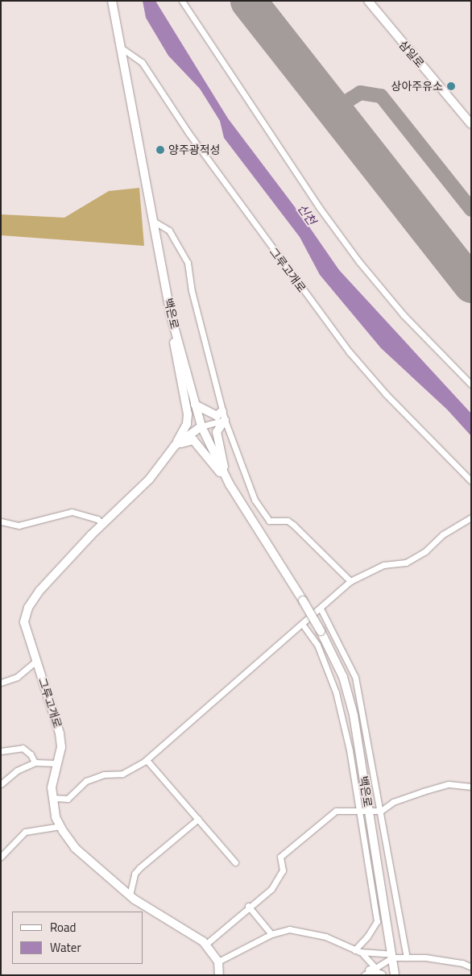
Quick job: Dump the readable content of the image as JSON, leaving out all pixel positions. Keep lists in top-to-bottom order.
{
  "streets": {
    "main road": ["삼일로", "그루고개로", "백은로"]
  },
  "crossings": [
    ["그루고개로", "백은로"]
  ],
  "water": ["신천"],
  "places": ["상아주유소", "양주광적성"],
  "legend": ["Road", "Water"]
}
